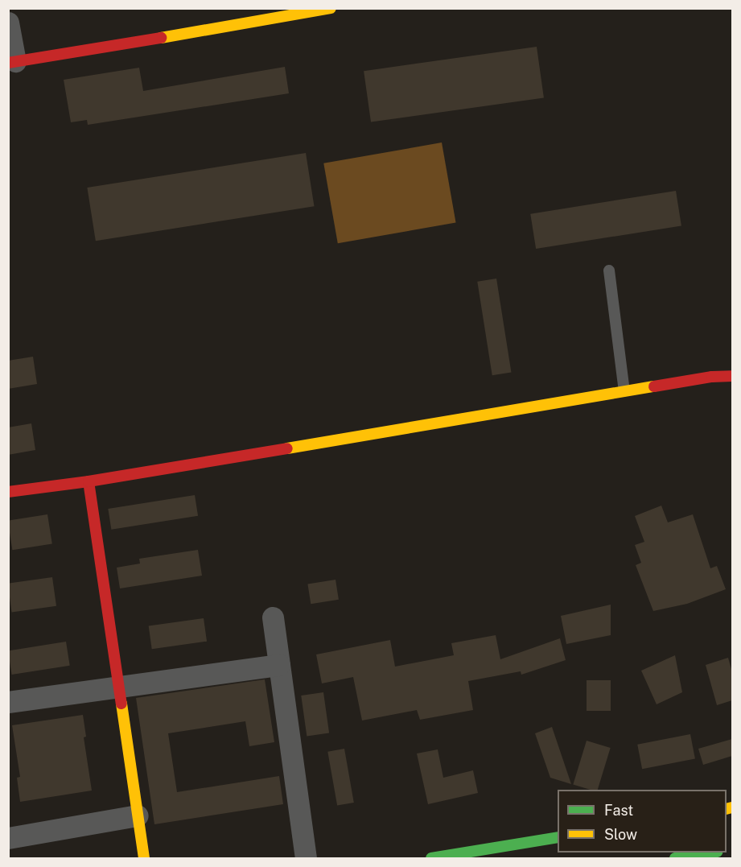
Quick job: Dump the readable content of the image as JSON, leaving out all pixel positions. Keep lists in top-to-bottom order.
{
  "legend": ["Fast", "Slow"]
}
